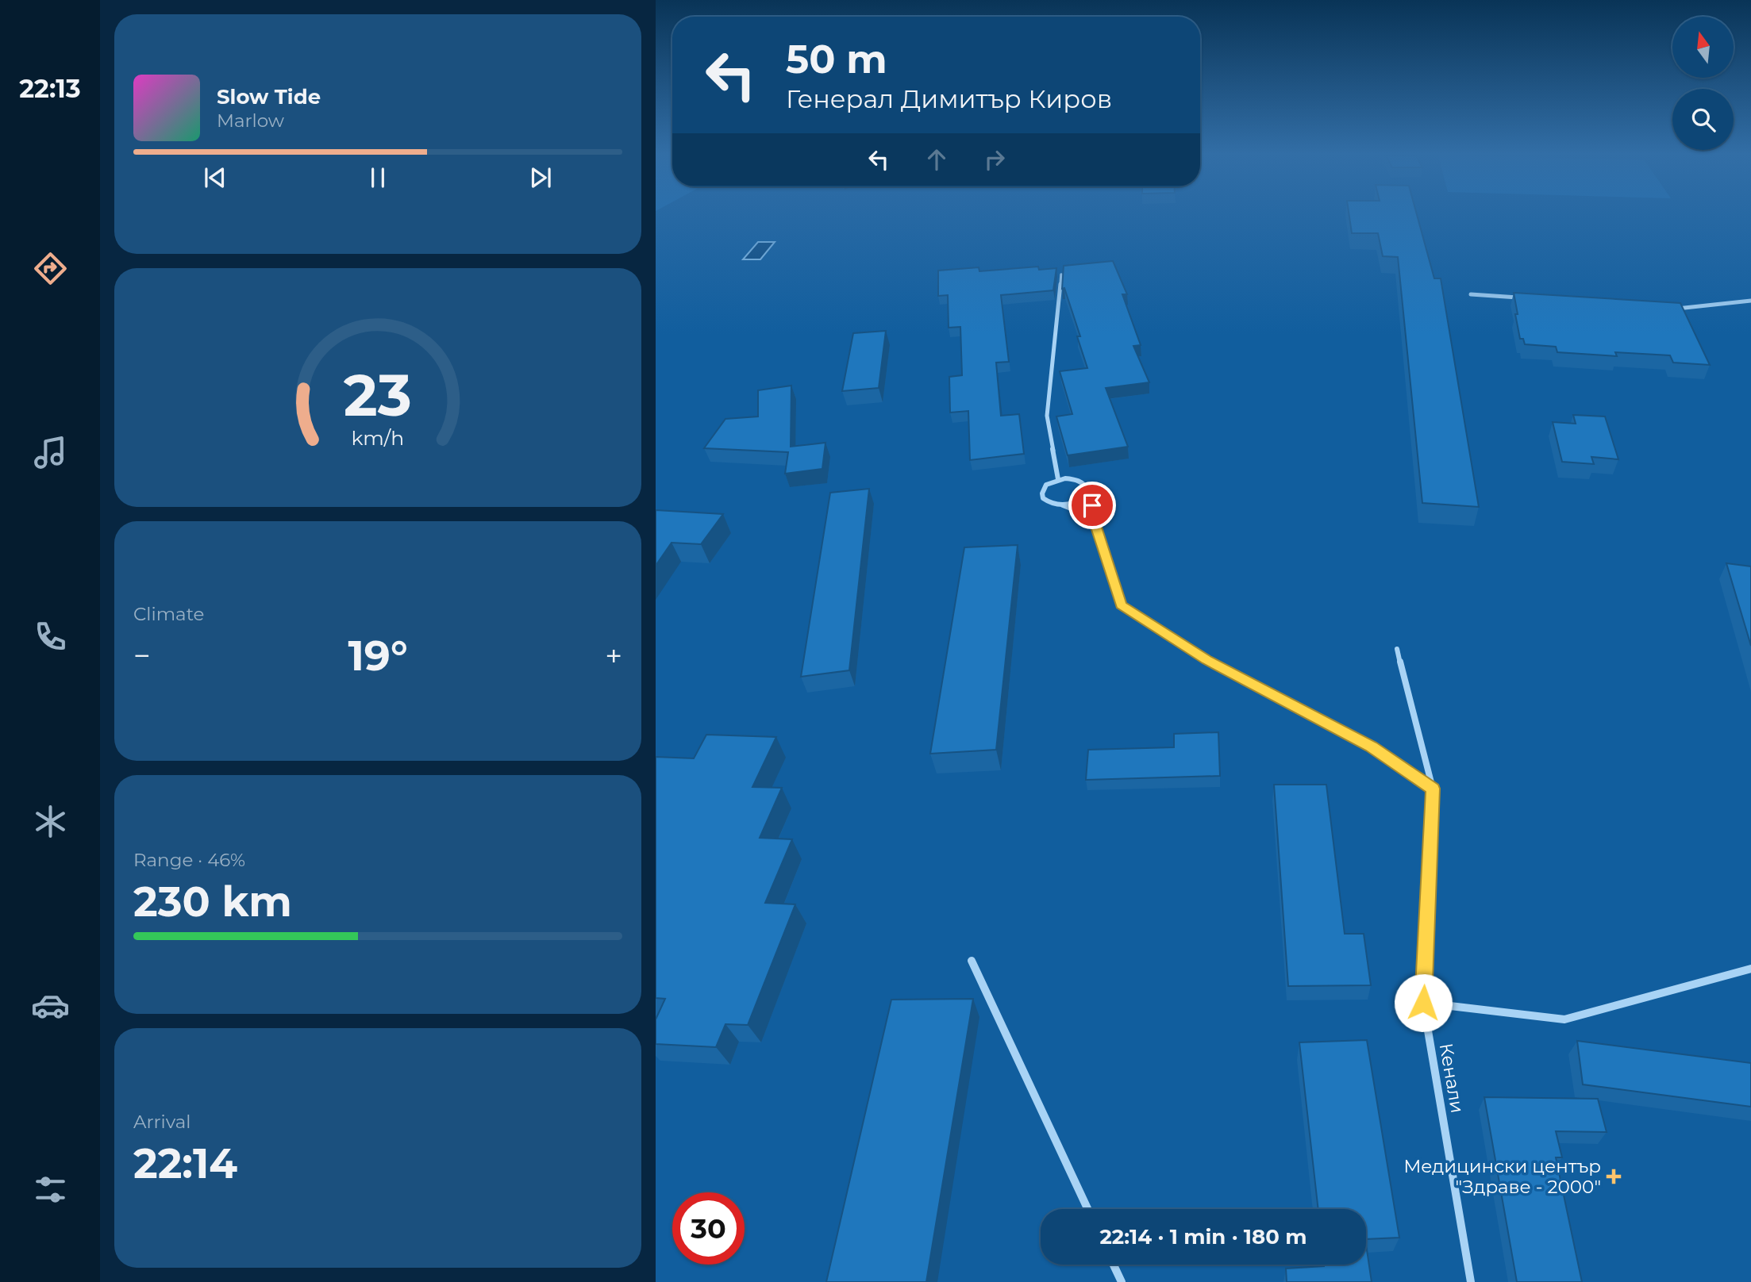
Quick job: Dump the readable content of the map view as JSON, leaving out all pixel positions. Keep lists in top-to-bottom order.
{
  "streets": {
    "street": ["Кенали"]
  },
  "places": {
    "health": ["Медицински център \"Здраве - 2000\""]
  },
  "north": "top",
  "page": {
    "tabs": "22:13",
    "turn": ["50 m", "Генерал Димитър Киров"],
    "song": ["Slow Tide", "Marlow"],
    "tile": [
      "Climate",
      ["Range · 46%", "230 km"],
      ["Arrival", "22:14"]
    ],
    "heat": ["−", "19°", "+"],
    "limit": "30",
    "trip": "22:14 · 1 min · 180 m",
    "gauge": ["23", "km/h"]
  }
}
